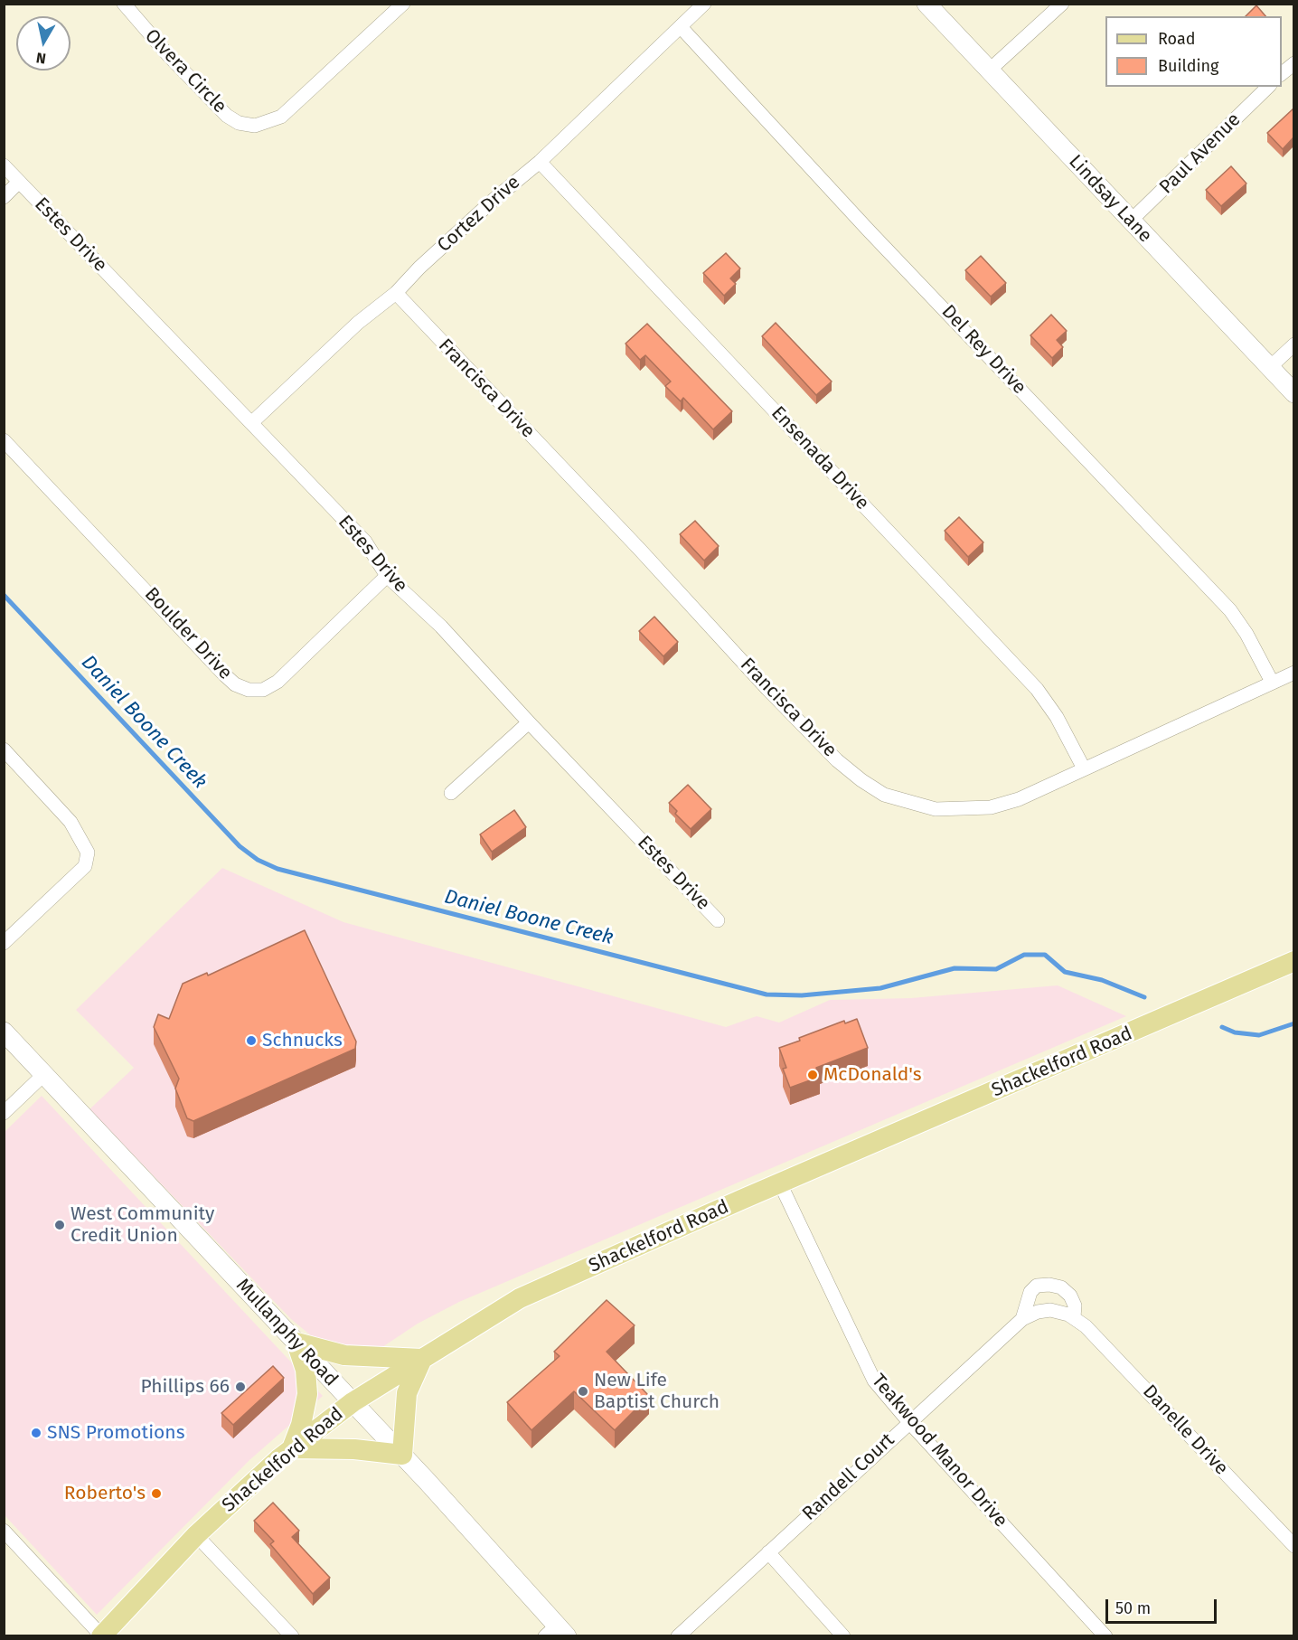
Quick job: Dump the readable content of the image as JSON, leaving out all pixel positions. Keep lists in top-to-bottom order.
{
  "streets": {
    "main road": ["Shackelford Road"],
    "street": [
      "Olvera Circle",
      "Paul Avenue",
      "Lindsay Lane",
      "Cortez Drive",
      "Estes Drive",
      "Del Rey Drive",
      "Francisca Drive",
      "Ensenada Drive",
      "Boulder Drive",
      "Mullanphy Road",
      "Danelle Drive",
      "Teakwood Manor Drive",
      "Randell Court"
    ]
  },
  "crossings": [
    ["Paul Avenue", "Lindsay Lane"],
    ["Cortez Drive", "Estes Drive"],
    ["Cortez Drive", "Del Rey Drive"],
    ["Cortez Drive", "Francisca Drive"],
    ["Cortez Drive", "Ensenada Drive"],
    ["Estes Drive", "Boulder Drive"],
    ["Del Rey Drive", "Francisca Drive"],
    ["Francisca Drive", "Ensenada Drive"],
    ["Shackelford Road", "Mullanphy Road"],
    ["Shackelford Road", "Teakwood Manor Drive"],
    ["Danelle Drive", "Randell Court"],
    ["Teakwood Manor Drive", "Randell Court"]
  ],
  "water": ["Daniel Boone Creek"],
  "places": [
    "Schnucks",
    "McDonald's",
    "West Community Credit Union",
    "Phillips 66",
    "New Life Baptist Church",
    "SNS Promotions",
    "Roberto's"
  ],
  "legend": ["Road", "Building"],
  "scale_bar": "50 m",
  "north": "bottom"
}
